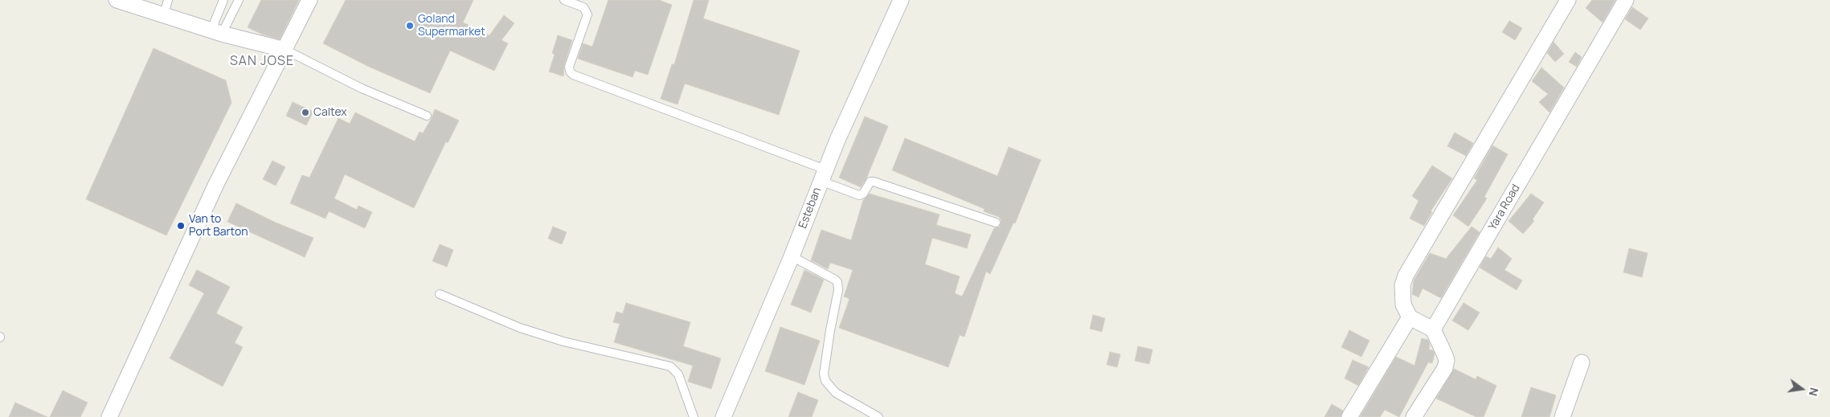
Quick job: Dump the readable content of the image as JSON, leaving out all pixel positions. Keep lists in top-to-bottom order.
{
  "streets": {
    "street": ["Yara Road", "Esteban"]
  },
  "districts": ["SAN JOSE"],
  "places": ["Goland Supermarket", "Caltex", "Van to Port Barton"],
  "north": "right"
}
